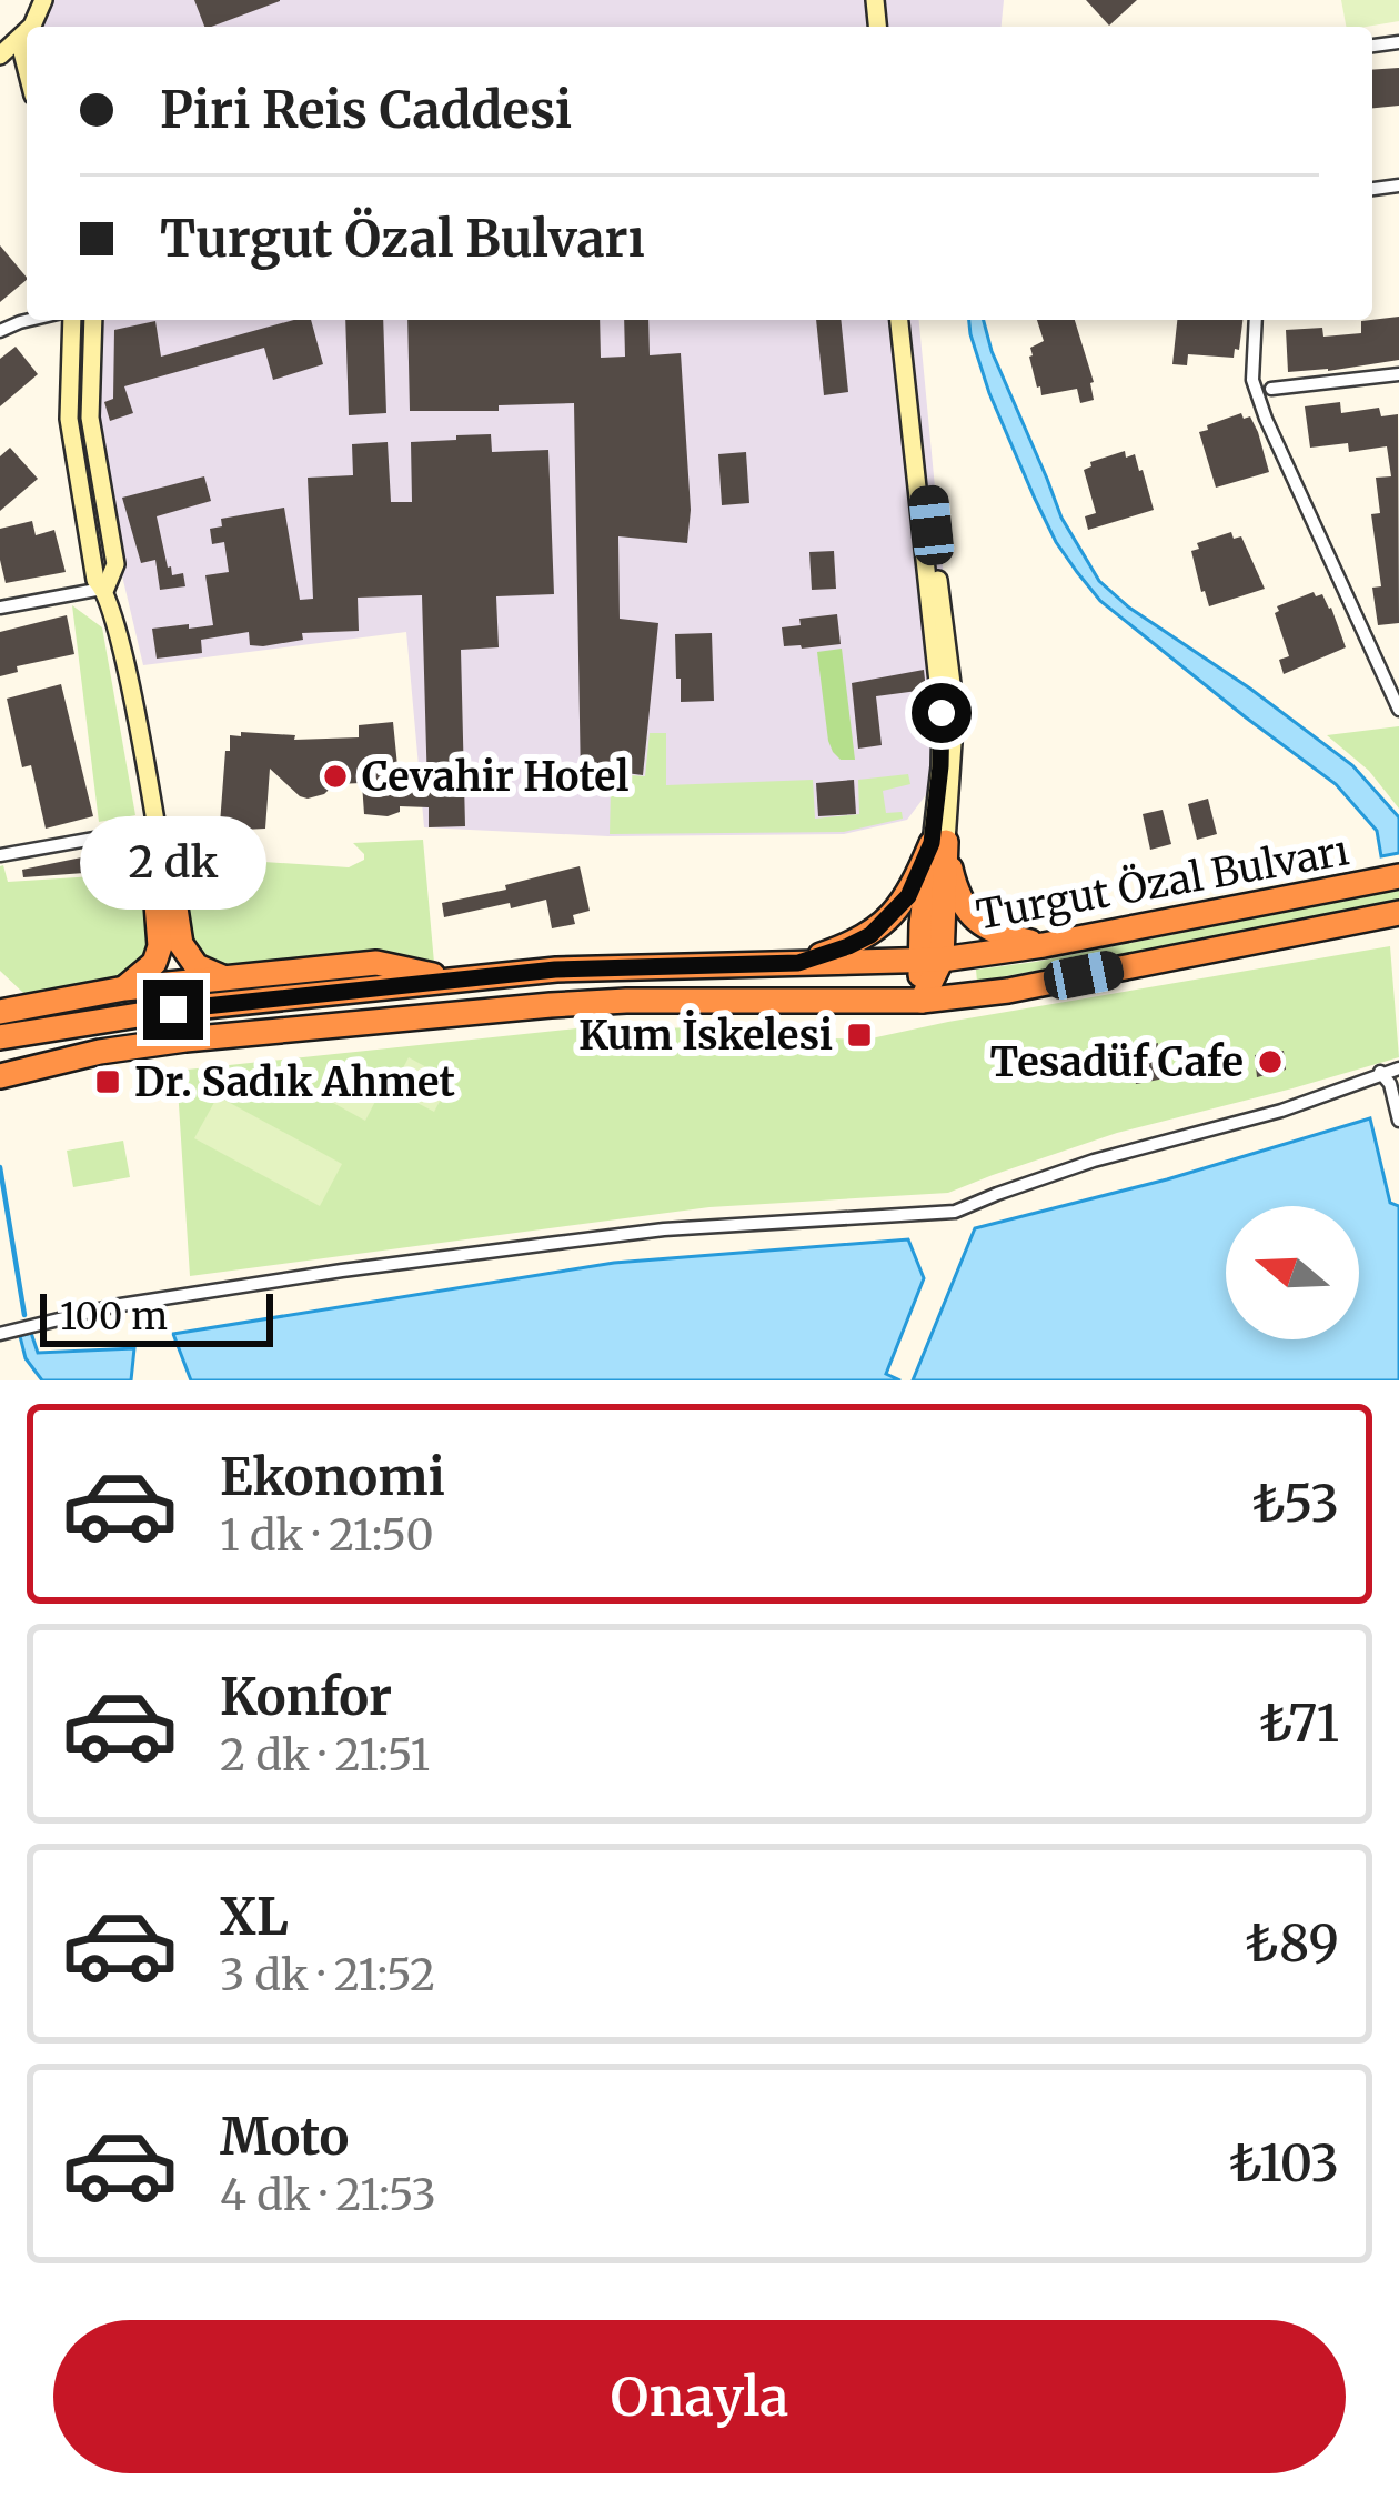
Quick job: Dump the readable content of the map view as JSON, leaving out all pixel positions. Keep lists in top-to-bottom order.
{
  "streets": {
    "highway": ["Turgut Özal Bulvarı"]
  },
  "places": {
    "other": ["Cevahir Hotel", "Tesadüf Cafe"],
    "transit": ["Kum İskelesi", "Dr. Sadık Ahmet"]
  },
  "scale_bar": "100 m",
  "north": "left",
  "page": {
    "banner": ["Piri Reis Caddesi", "Turgut Özal Bulvarı"],
    "bubble": "2 dk",
    "scale": "100 m",
    "list": [
      {
        "name": "Ekonomi",
        "note": "1 dk · 21:50",
        "value": "₺53"
      },
      {
        "name": "Konfor",
        "note": "2 dk · 21:51",
        "value": "₺71"
      },
      {
        "name": "XL",
        "note": "3 dk · 21:52",
        "value": "₺89"
      },
      {
        "name": "Moto",
        "note": "4 dk · 21:53",
        "value": "₺103"
      }
    ],
    "buttons": "Onayla"
  }
}
